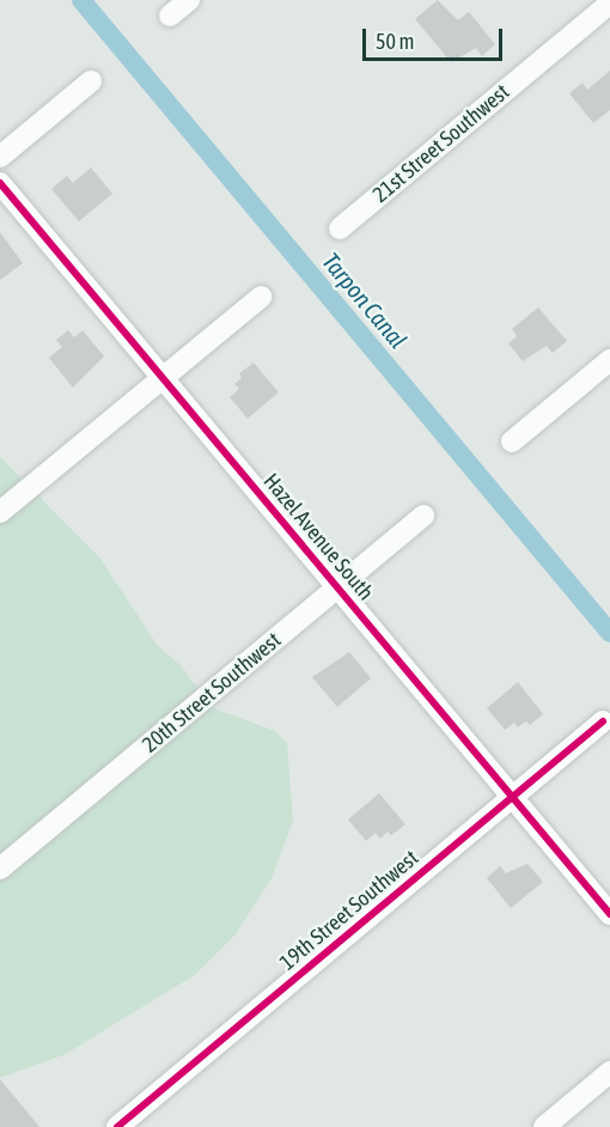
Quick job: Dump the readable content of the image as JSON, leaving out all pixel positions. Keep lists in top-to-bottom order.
{
  "streets": {
    "street": [
      "21st Street Southwest",
      "Hazel Avenue South",
      "20th Street Southwest",
      "19th Street Southwest"
    ]
  },
  "crossings": [
    ["Hazel Avenue South", "20th Street Southwest"],
    ["Hazel Avenue South", "19th Street Southwest"]
  ],
  "water": ["Tarpon Canal"],
  "scale_bar": "50 m"
}
